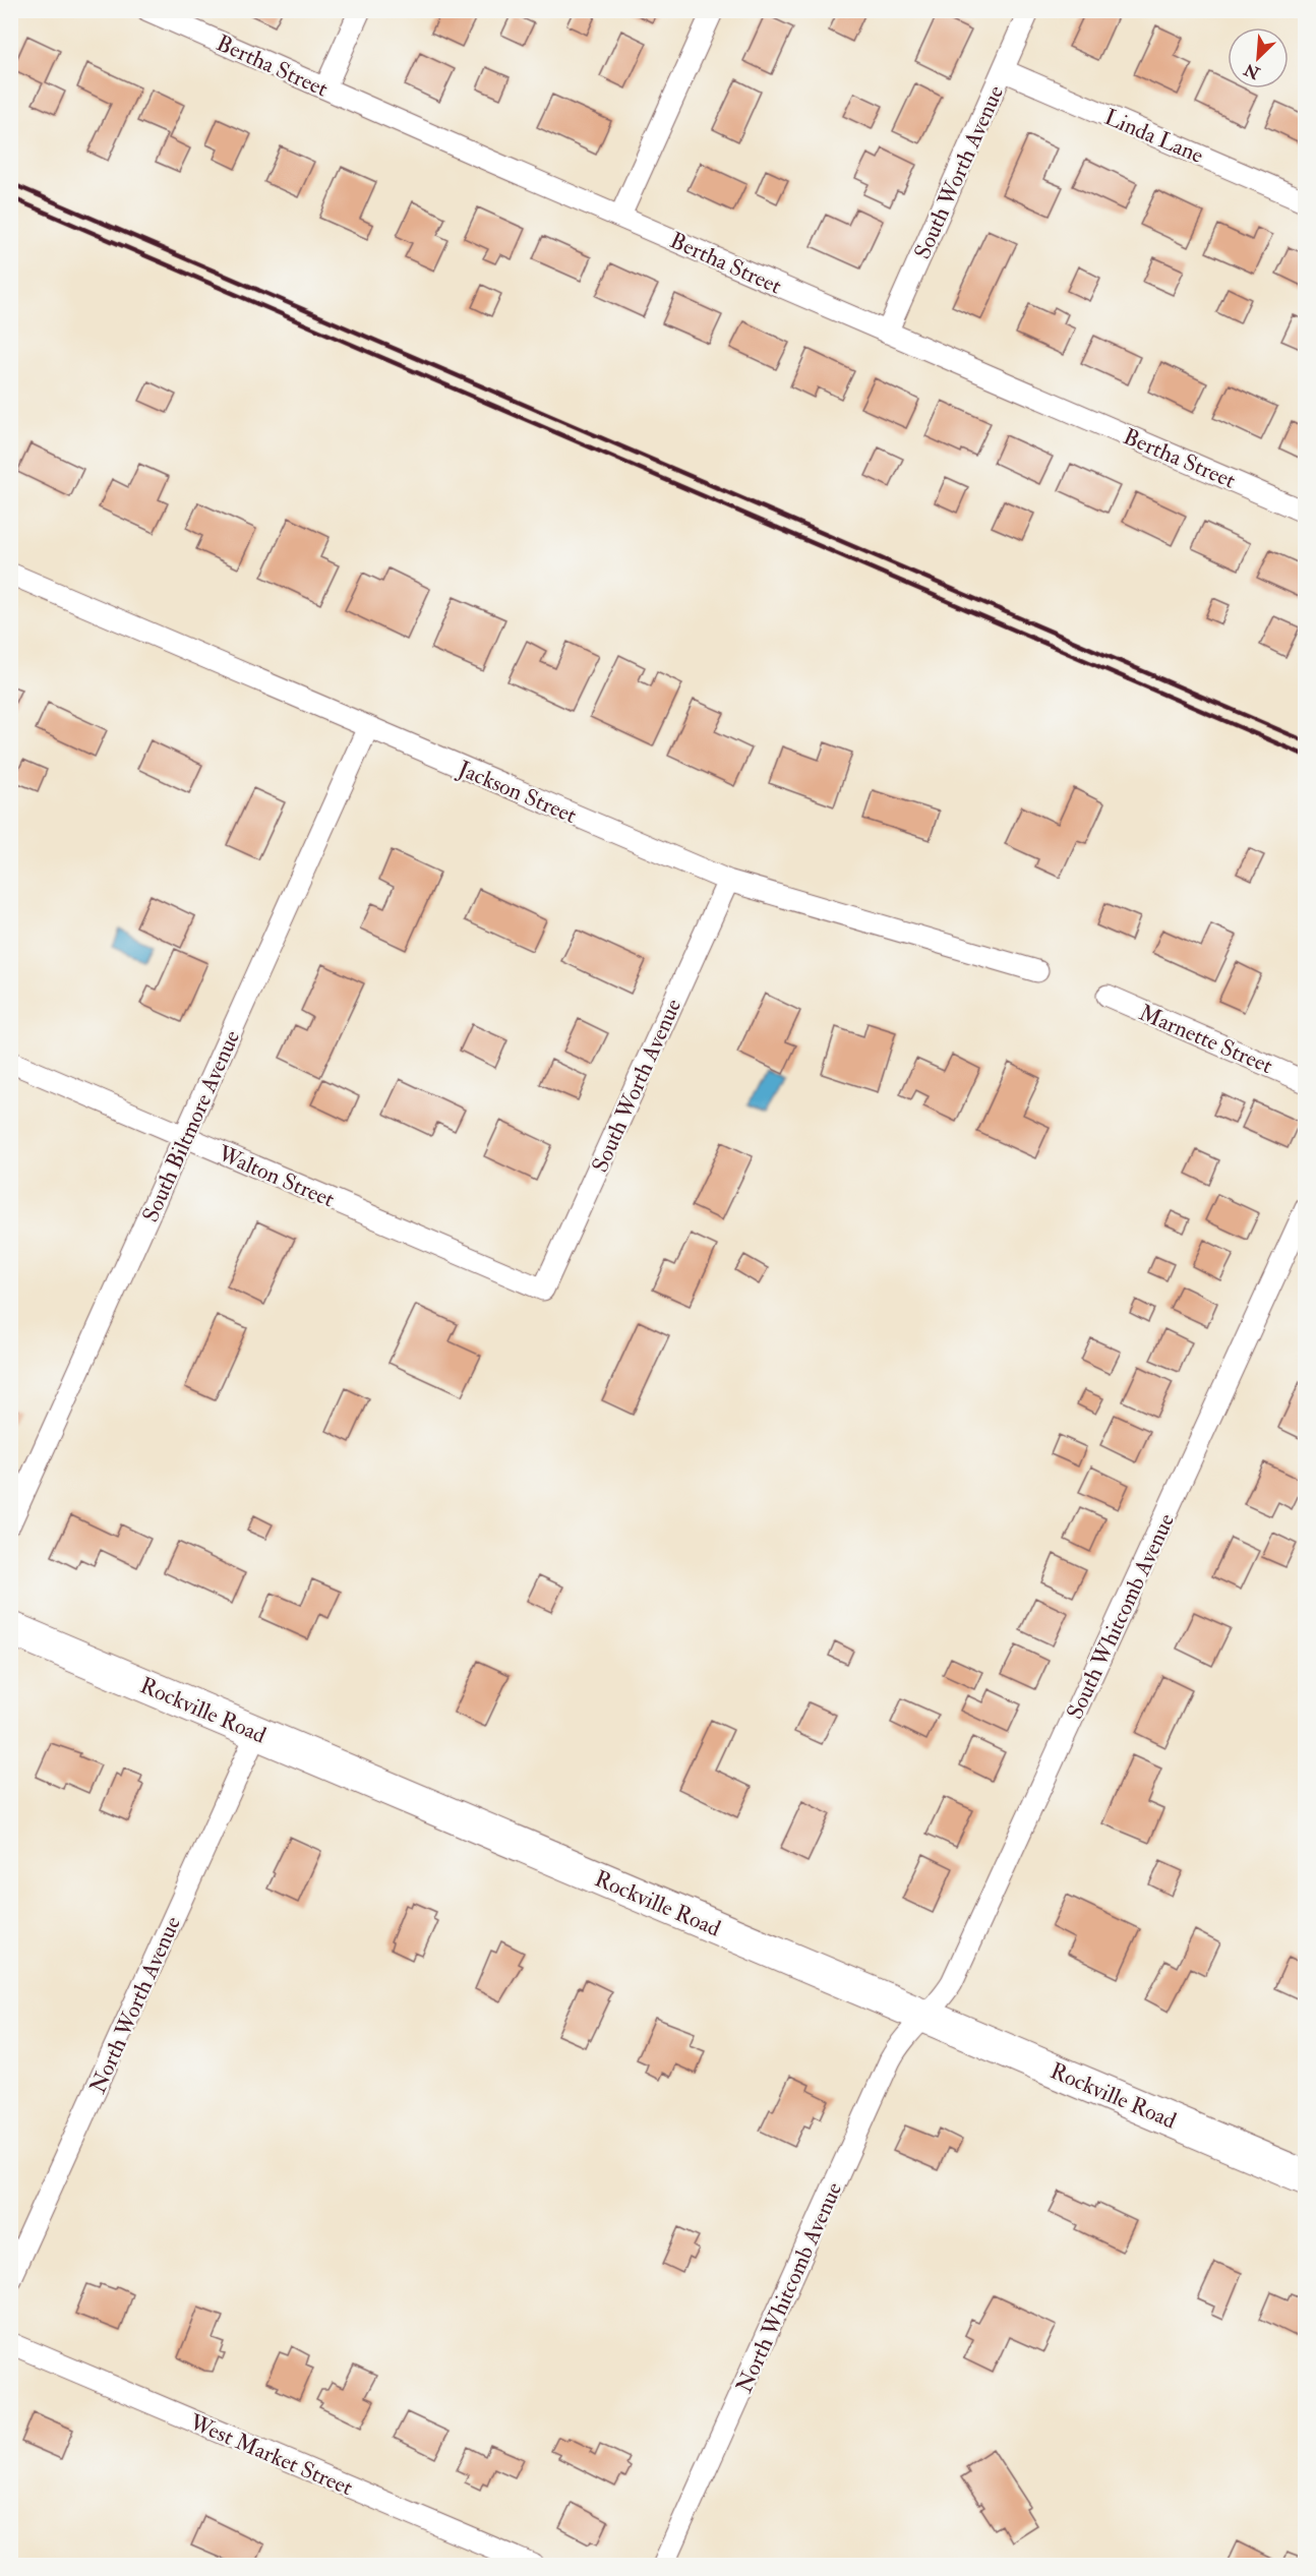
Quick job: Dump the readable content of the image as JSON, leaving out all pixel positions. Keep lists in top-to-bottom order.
{
  "streets": {
    "main road": ["Rockville Road"],
    "street": [
      "Bertha Street",
      "Linda Lane",
      "South Worth Avenue",
      "Jackson Street",
      "Marnette Street",
      "South Biltmore Avenue",
      "Walton Street",
      "South Whitcomb Avenue",
      "North Worth Avenue",
      "North Whitcomb Avenue",
      "West Market Street"
    ]
  },
  "crossings": [
    ["Bertha Street", "South Worth Avenue"],
    ["Linda Lane", "South Worth Avenue"],
    ["South Worth Avenue", "Jackson Street"],
    ["South Worth Avenue", "Walton Street"],
    ["Jackson Street", "South Biltmore Avenue"],
    ["South Biltmore Avenue", "Walton Street"],
    ["South Whitcomb Avenue", "Rockville Road"],
    ["South Whitcomb Avenue", "North Whitcomb Avenue"],
    ["Rockville Road", "North Worth Avenue"],
    ["Rockville Road", "North Whitcomb Avenue"]
  ],
  "north": "bottom left"
}
